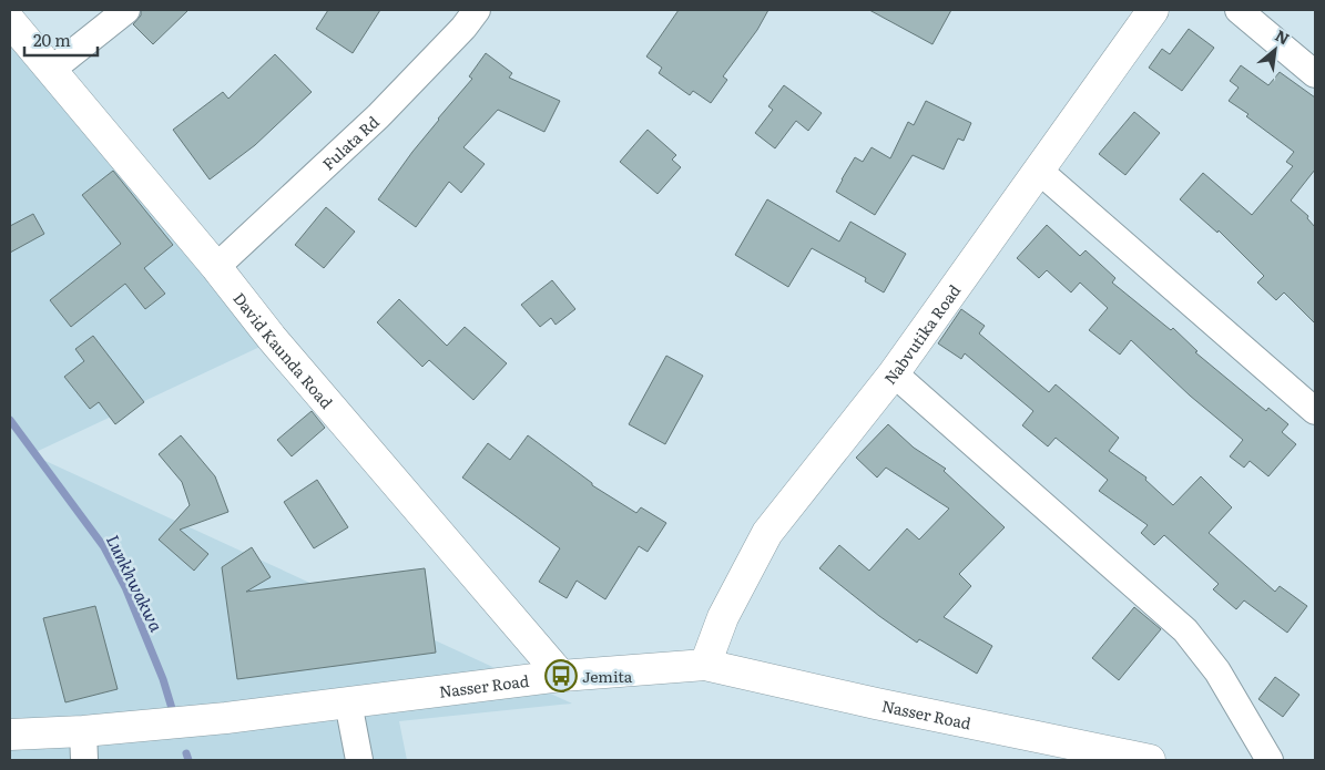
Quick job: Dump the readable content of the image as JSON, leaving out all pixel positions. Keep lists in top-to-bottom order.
{
  "streets": {
    "street": [
      "Fulata Rd",
      "Nabvutika Road",
      "David Kaunda Road",
      "Nasser Road"
    ]
  },
  "crossings": [
    ["Fulata Rd", "David Kaunda Road"],
    ["Nabvutika Road", "Nasser Road"],
    ["David Kaunda Road", "Nasser Road"]
  ],
  "water": ["Lunkhwakwa"],
  "places": {
    "bus stop": ["Jemita"]
  },
  "scale_bar": "20 m",
  "north": "top right"
}
